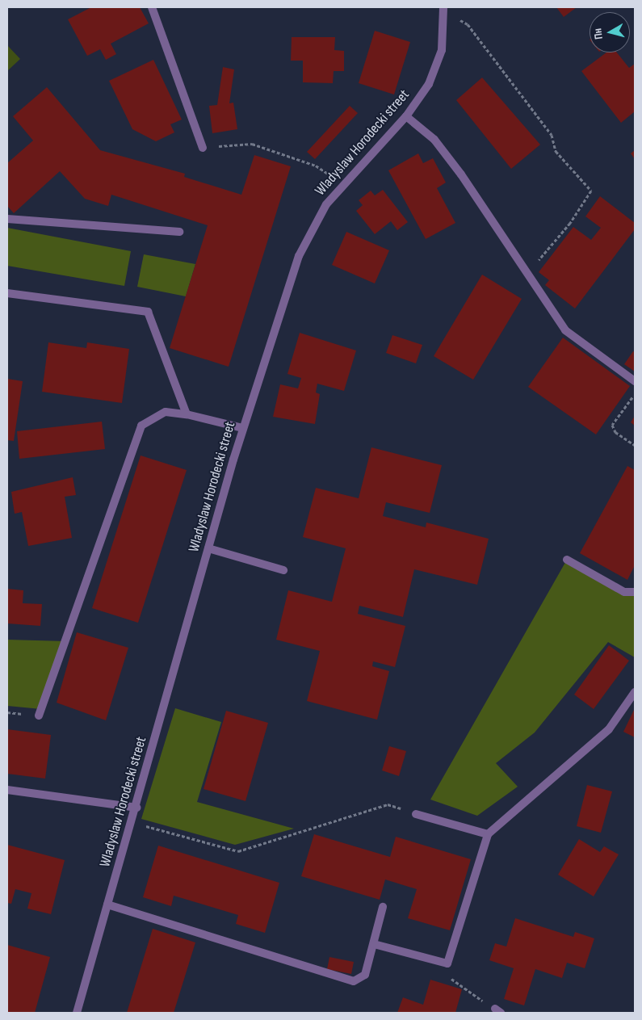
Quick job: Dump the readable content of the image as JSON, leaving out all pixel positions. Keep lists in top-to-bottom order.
{
  "streets": {
    "street": ["Wladyslaw Horodecki street"]
  },
  "north": "left"
}
